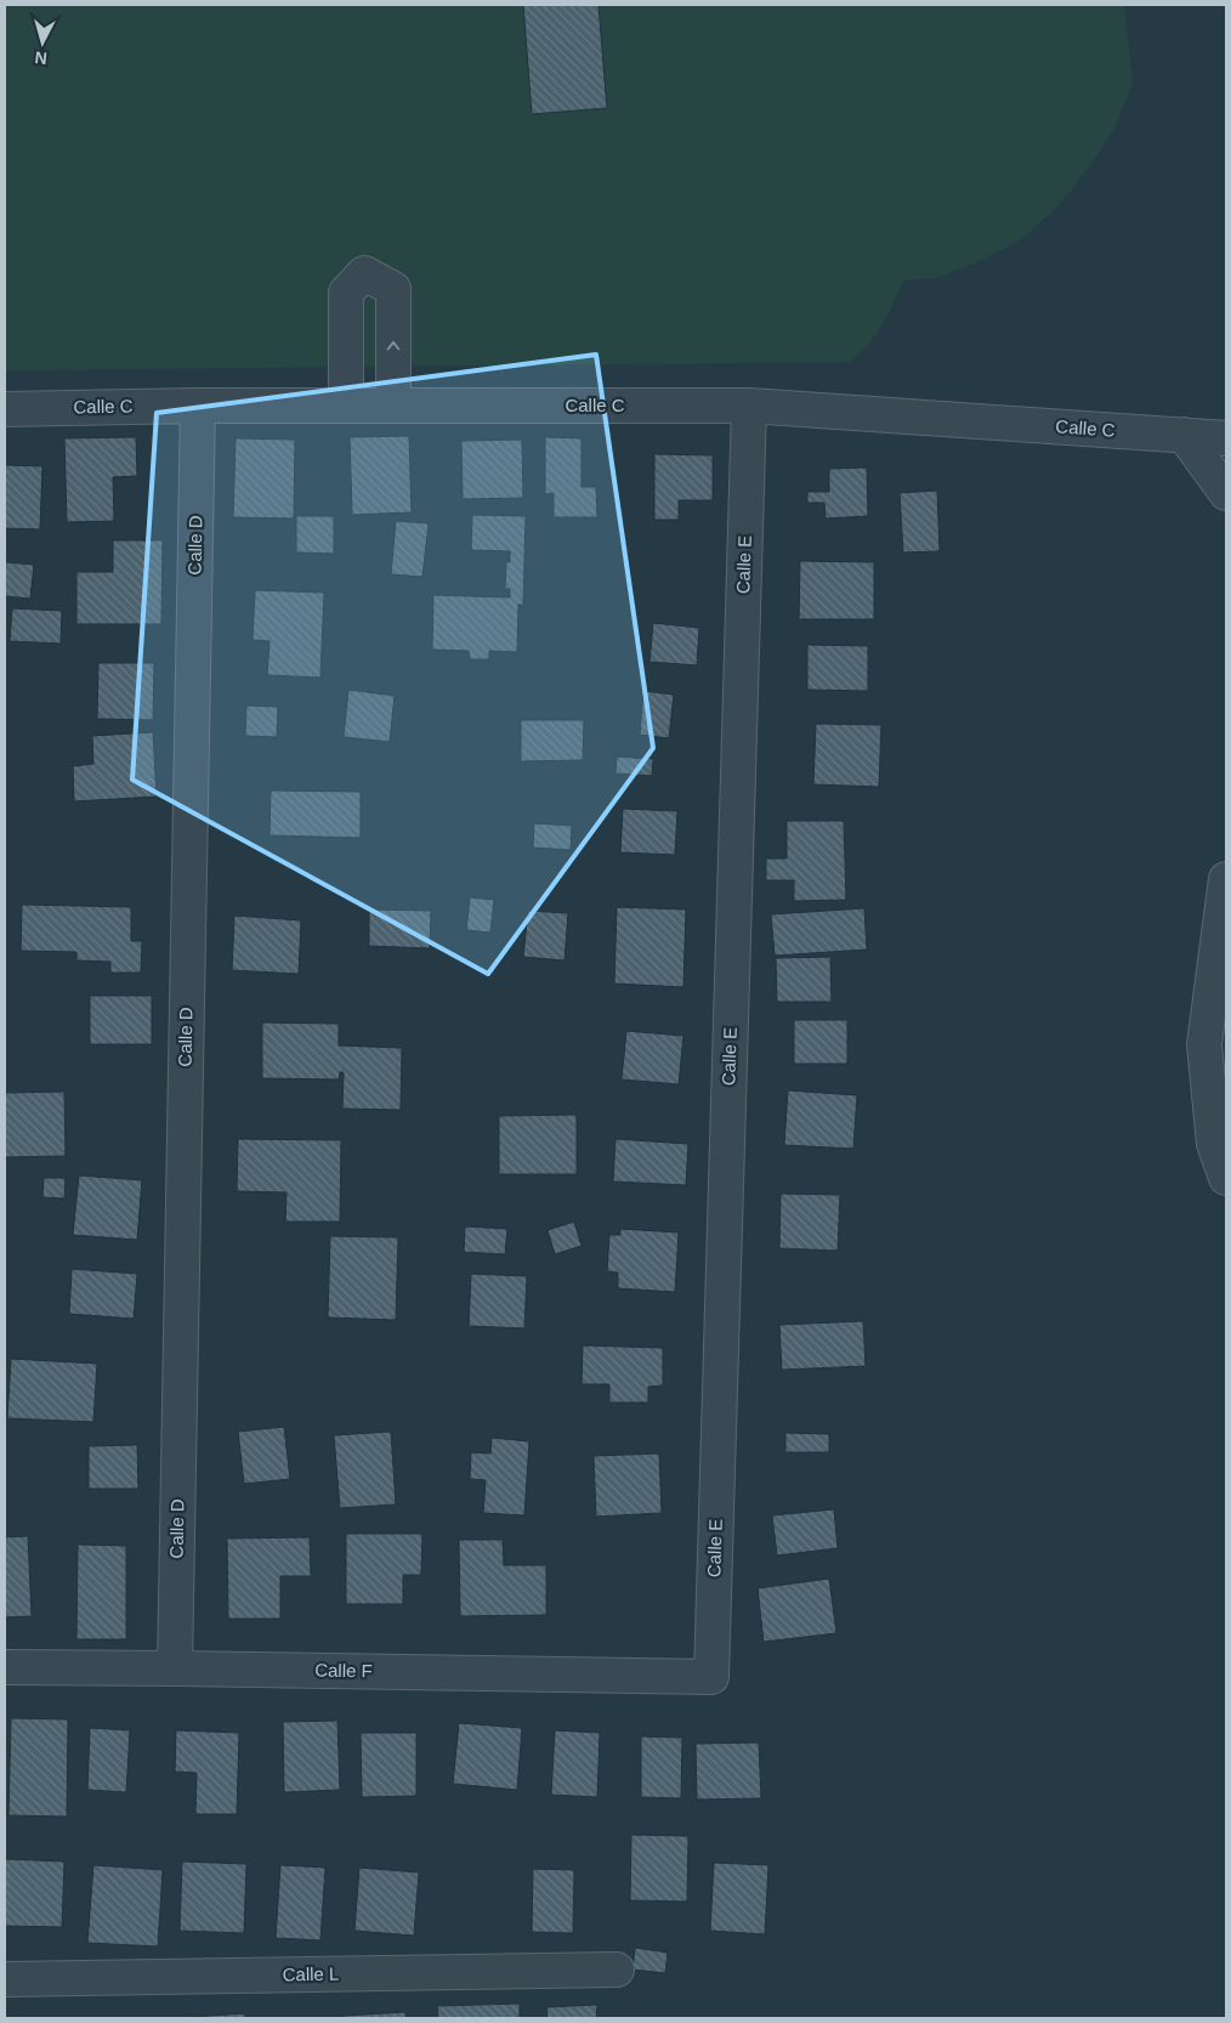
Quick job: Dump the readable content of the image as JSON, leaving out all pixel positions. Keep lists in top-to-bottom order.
{
  "streets": {
    "street": [
      "Calle C",
      "Calle D",
      "Calle E",
      "Calle F",
      "Calle L"
    ]
  },
  "crossings": [
    ["Calle C", "Calle D"],
    ["Calle C", "Calle E"],
    ["Calle D", "Calle F"],
    ["Calle E", "Calle F"]
  ],
  "north": "bottom"
}
